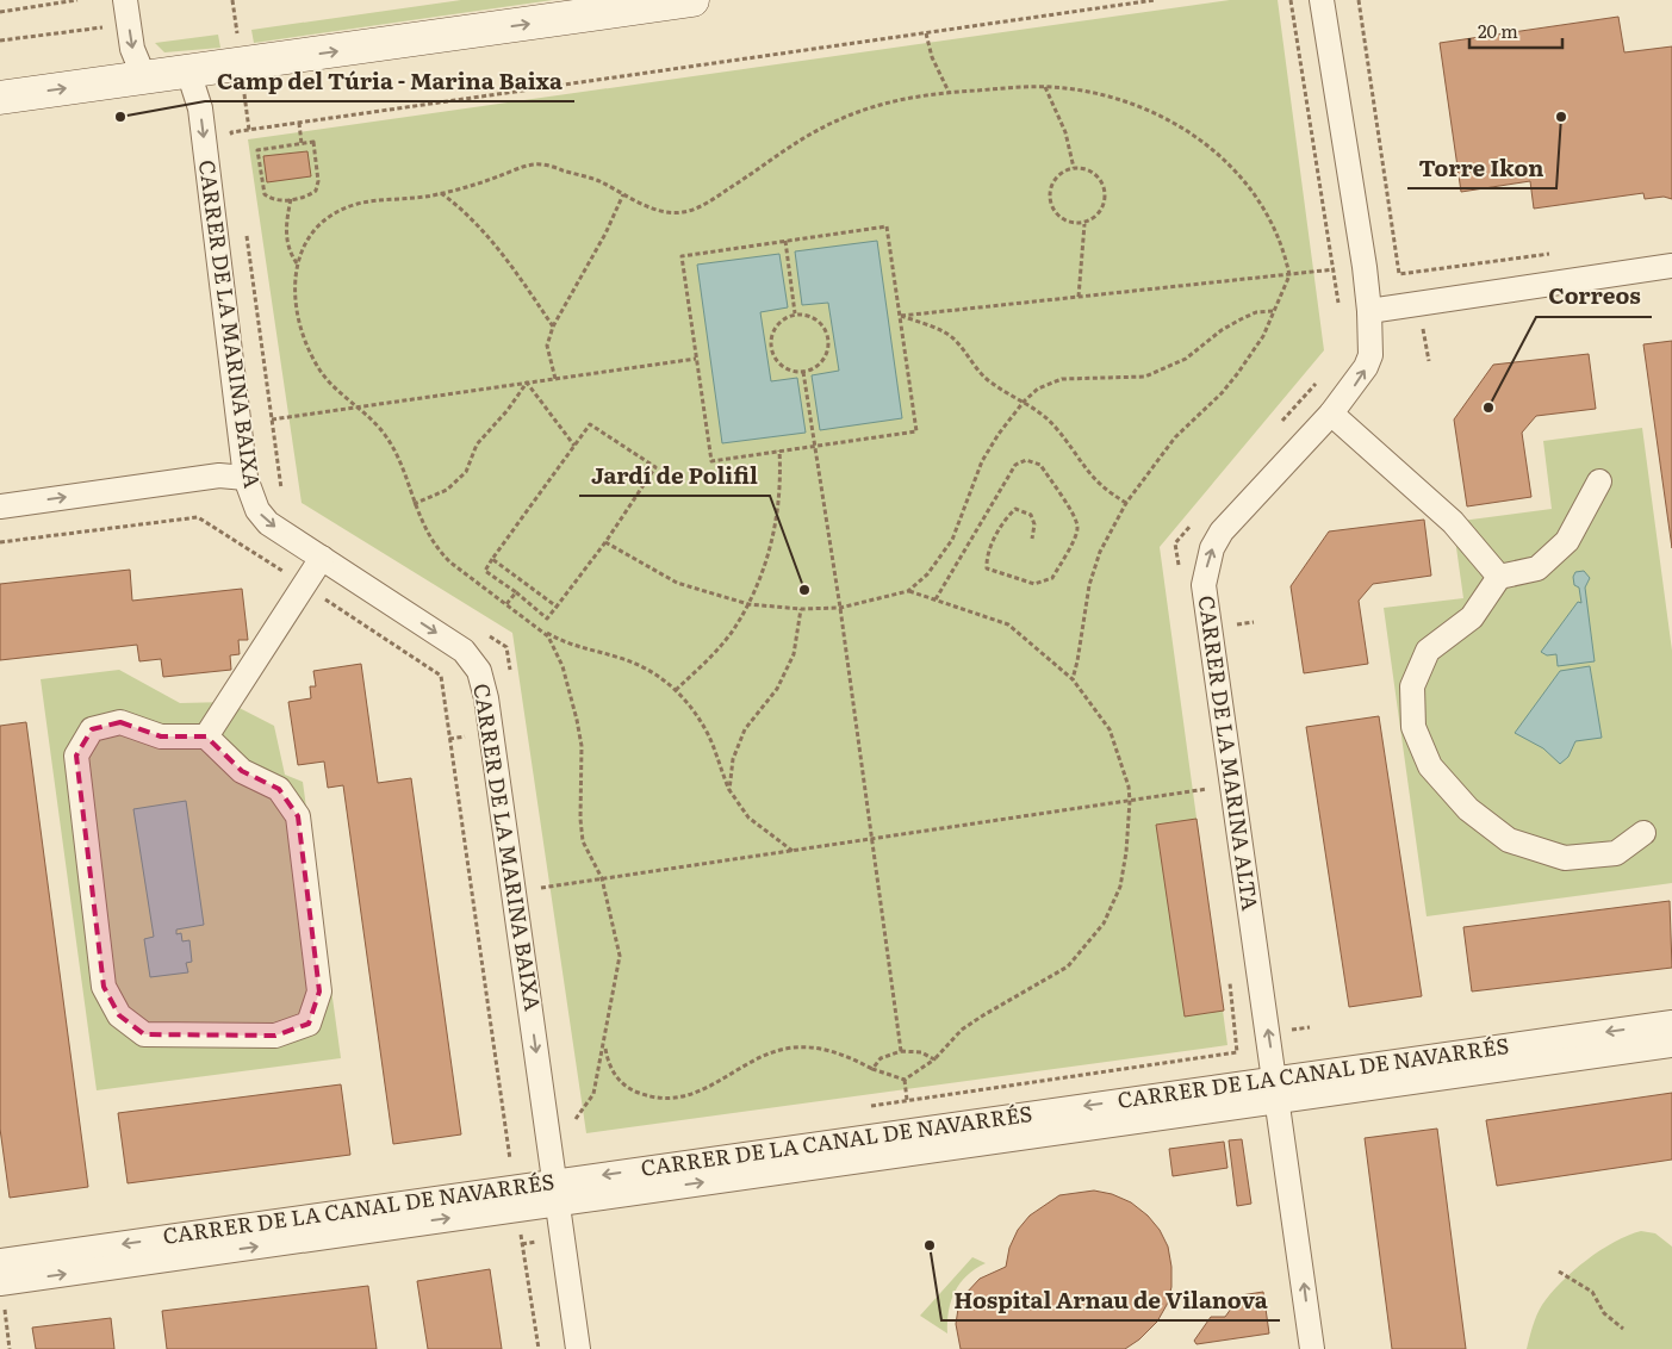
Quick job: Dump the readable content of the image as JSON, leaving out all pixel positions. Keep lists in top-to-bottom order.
{
  "streets": {
    "street": ["CARRER DE LA MARINA BAIXA", "CARRER DE LA MARINA ALTA", "CARRER DE LA CANAL DE NAVARRÉS"]
  },
  "crossings": [
    ["CARRER DE LA MARINA BAIXA", "CARRER DE LA CANAL DE NAVARRÉS"],
    ["CARRER DE LA MARINA ALTA", "CARRER DE LA CANAL DE NAVARRÉS"]
  ],
  "one_way": ["CARRER DE LA MARINA BAIXA", "CARRER DE LA MARINA ALTA"],
  "places": [
    "Camp del Túria - Marina Baixa",
    "Torre Ikon",
    "Correos",
    "Jardí de Polifil",
    "Hospital Arnau de Vilanova"
  ],
  "scale_bar": "20 m"
}
